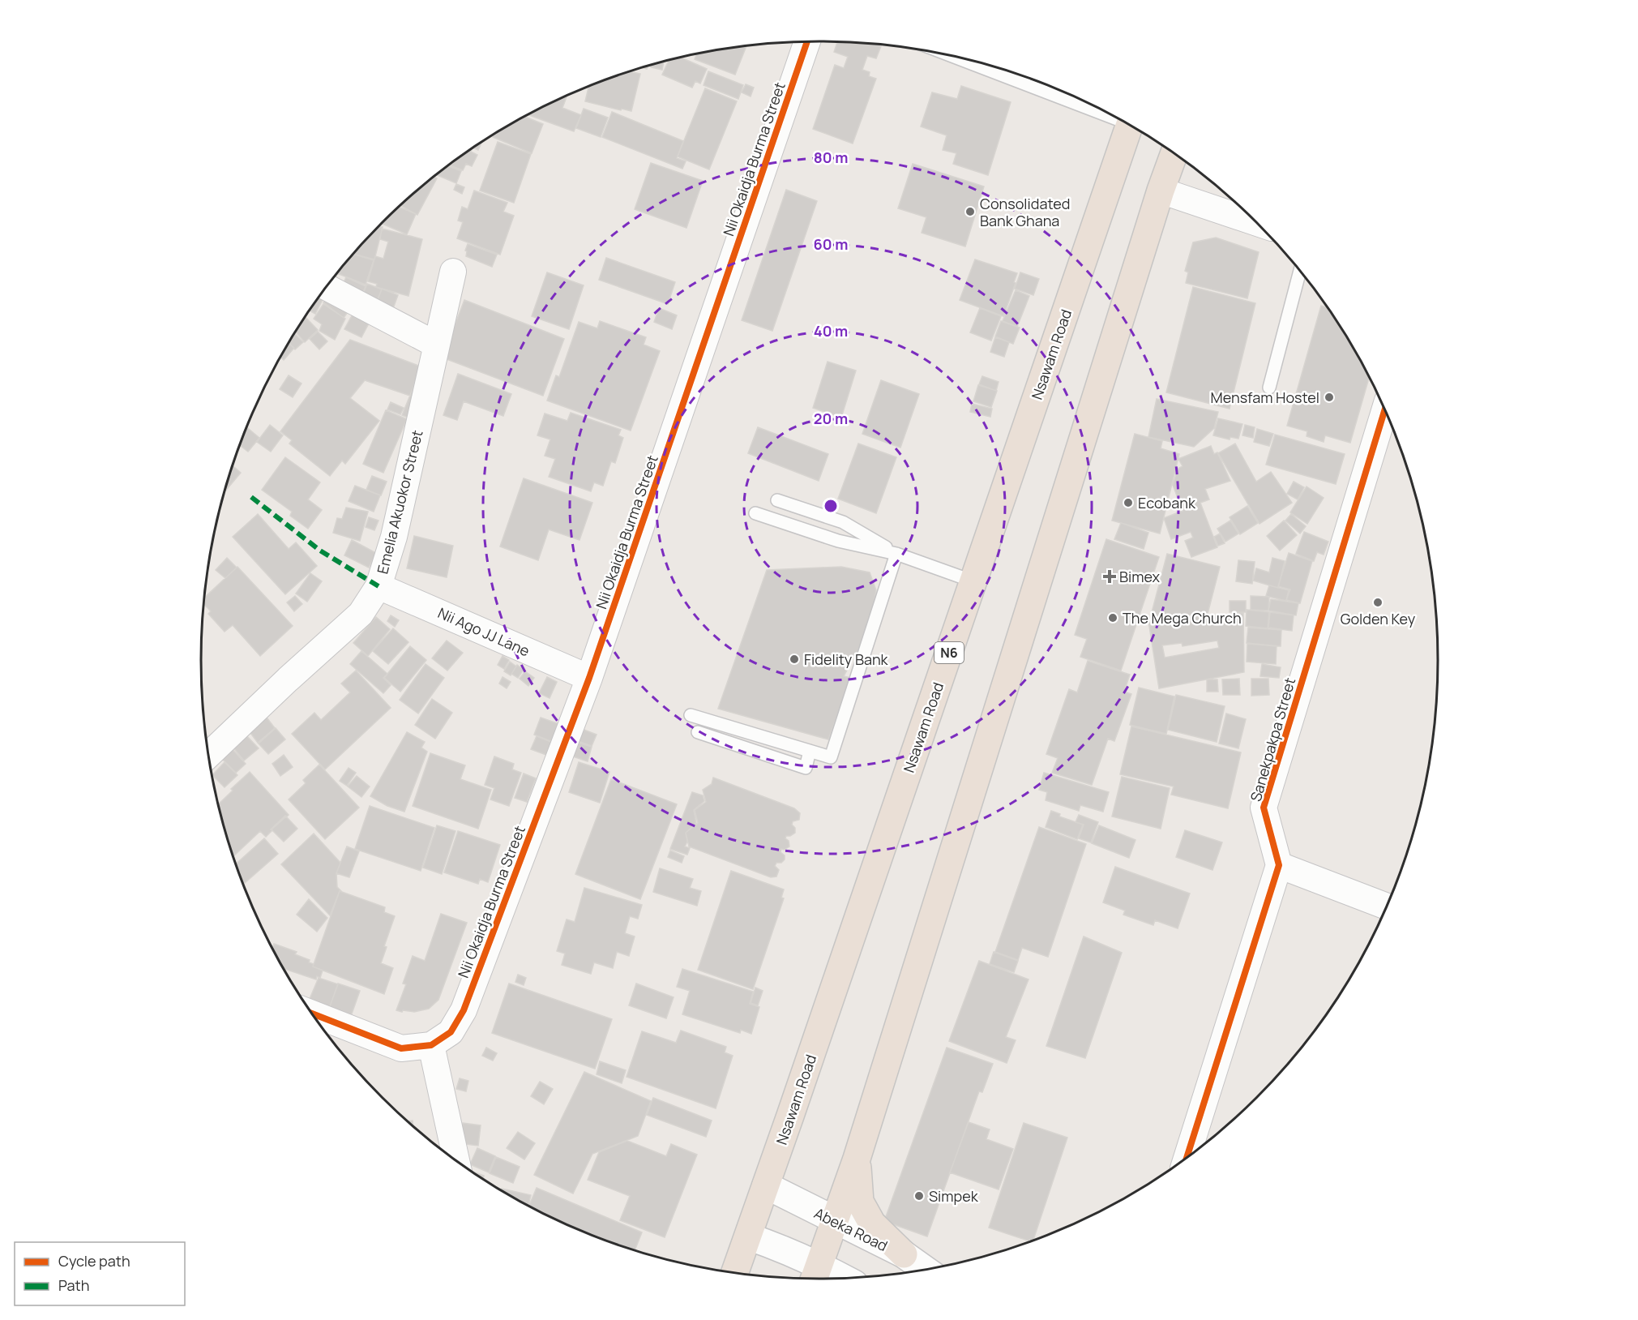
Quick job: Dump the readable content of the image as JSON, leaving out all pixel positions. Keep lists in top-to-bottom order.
{
  "streets": {
    "highway": ["Nsawam Road", "N6"],
    "street": [
      "Nii Okaidja Burma Street",
      "Emelia Akuokor Street",
      "Nii Ago JJ Lane",
      "Sanekpakpa Street",
      "Abeka Road"
    ]
  },
  "crossings": [
    ["Nii Okaidja Burma Street", "Nii Ago JJ Lane"],
    ["Nsawam Road", "Abeka Road"],
    ["Emelia Akuokor Street", "Nii Ago JJ Lane"]
  ],
  "places": {
    "other": [
      "Consolidated Bank Ghana",
      "Mensfam Hostel",
      "Ecobank",
      "Golden Key",
      "The Mega Church",
      "Fidelity Bank",
      "Simpek"
    ],
    "health": ["Bimex"]
  },
  "legend": ["Cycle path", "Path"],
  "rings": [
    "80 m",
    "60 m",
    "40 m",
    "20 m"
  ]
}
